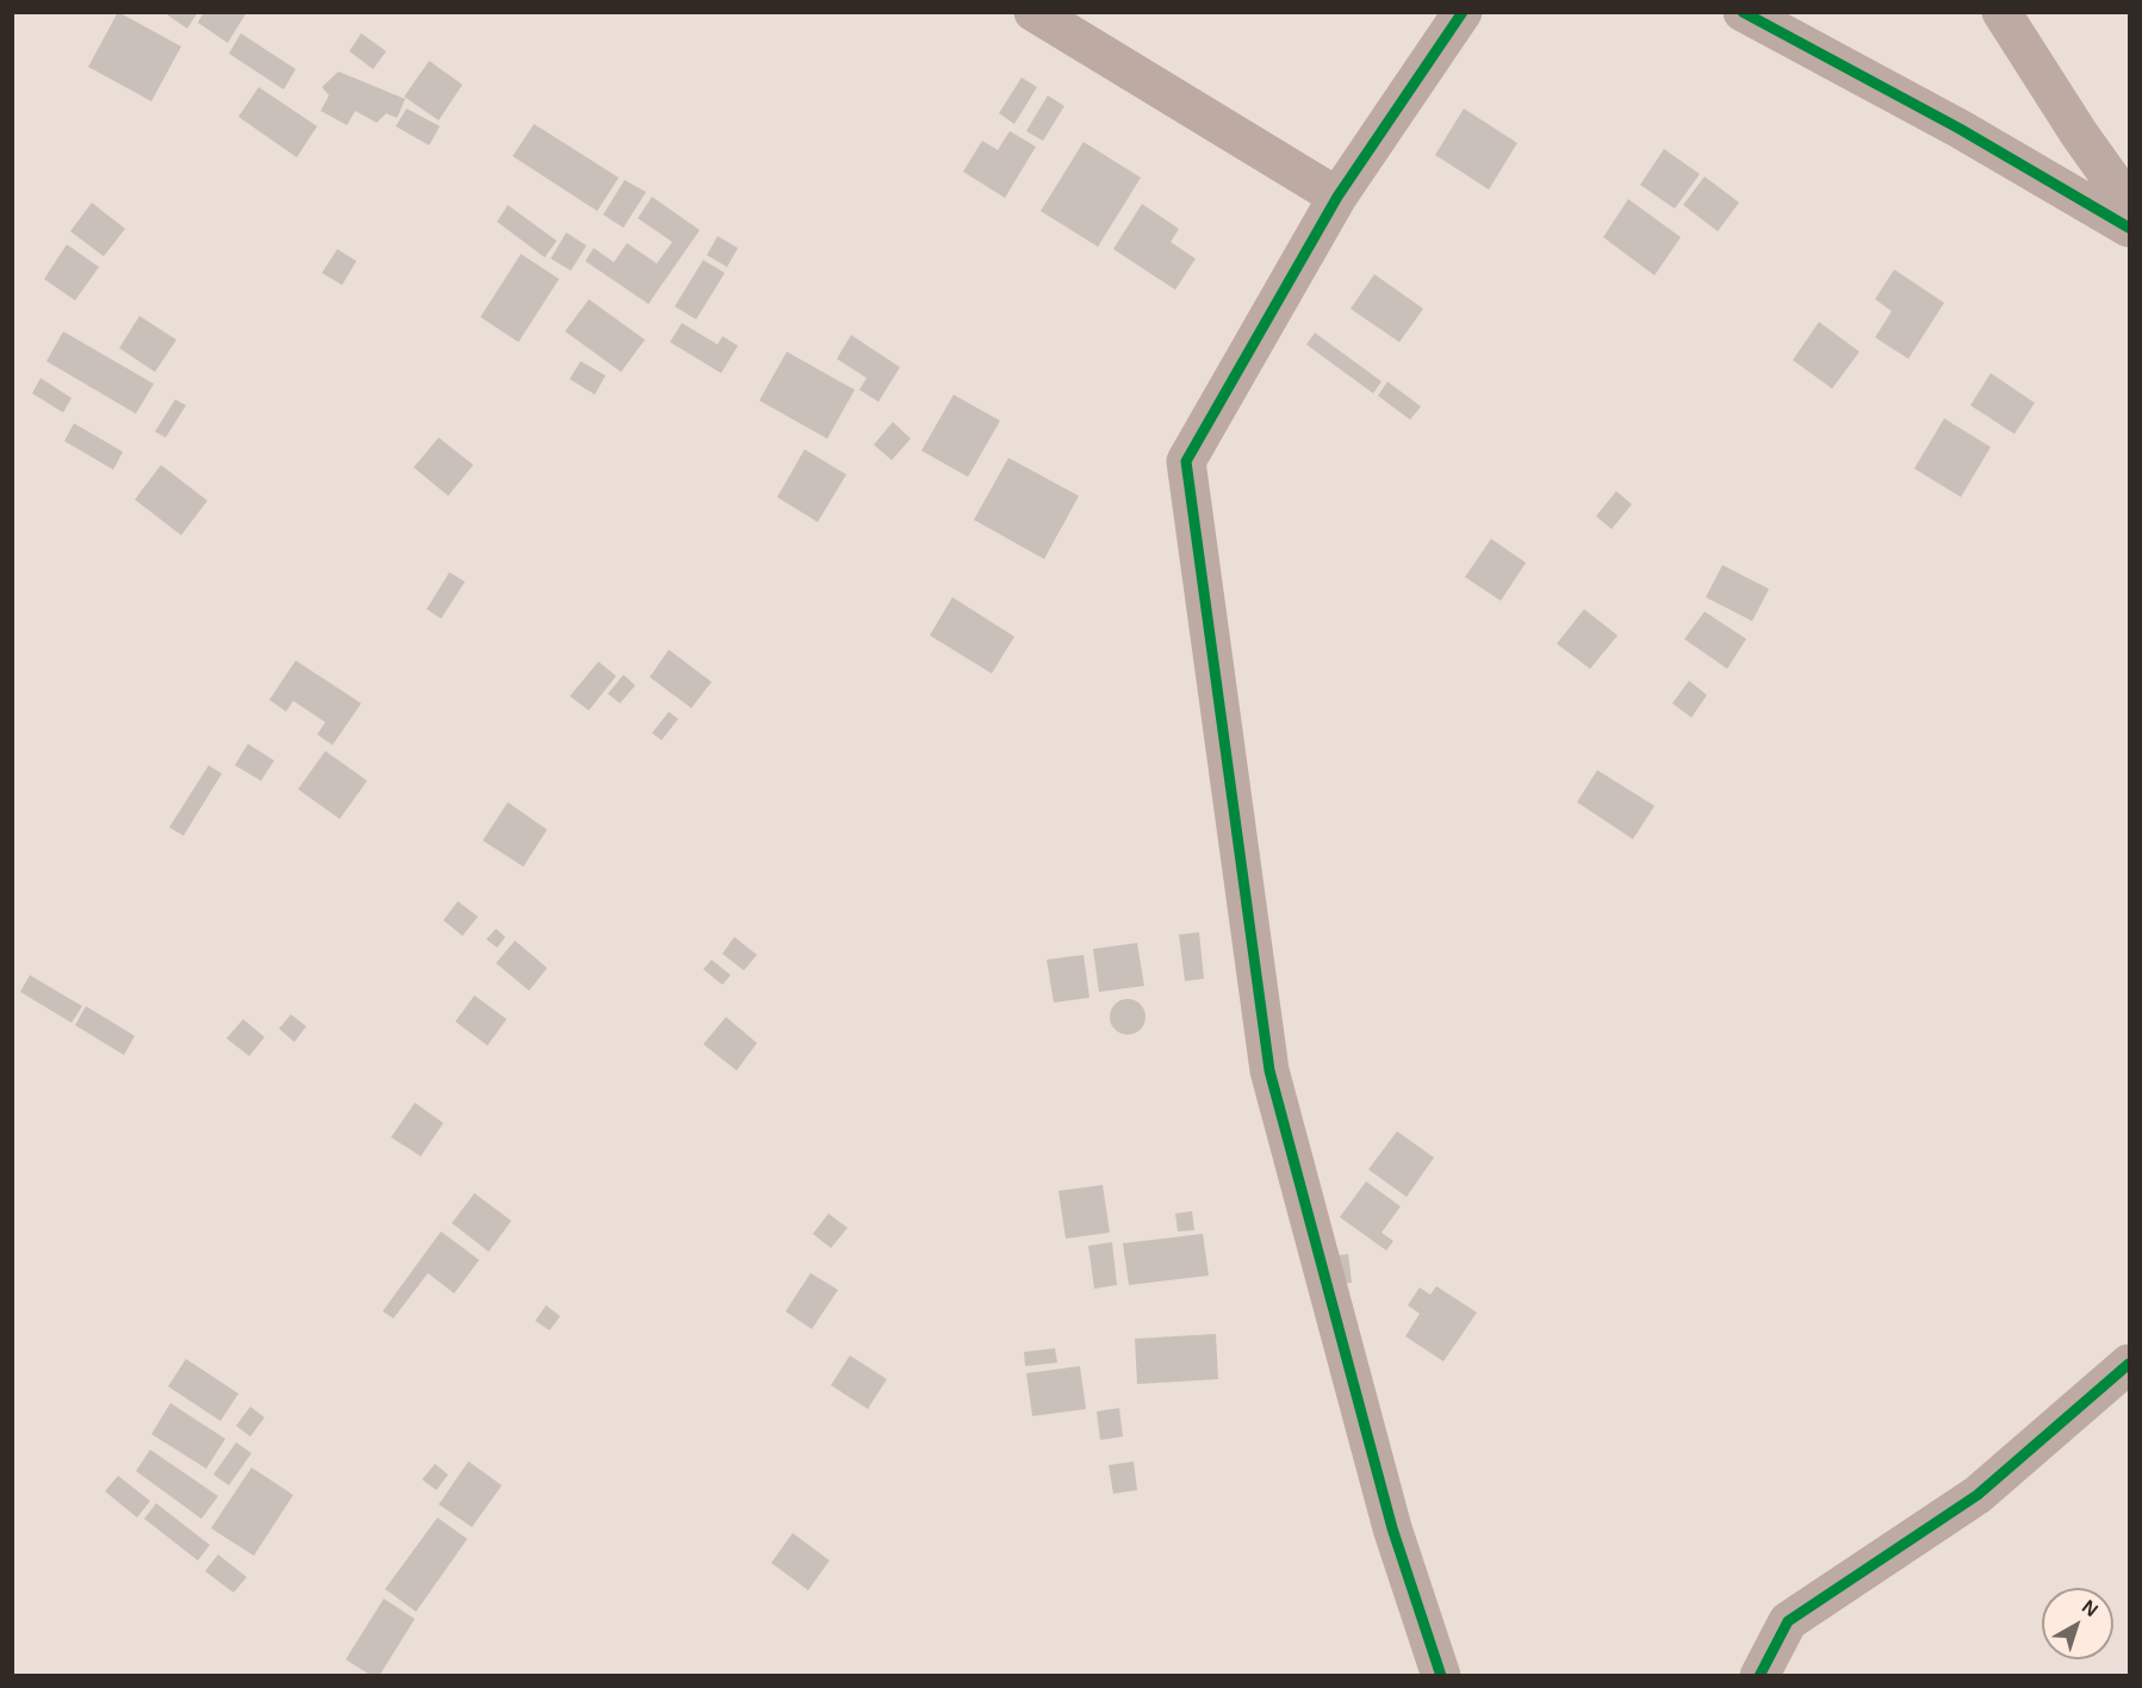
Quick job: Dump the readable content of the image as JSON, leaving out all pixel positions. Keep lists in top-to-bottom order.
{
  "north": "top right"
}
